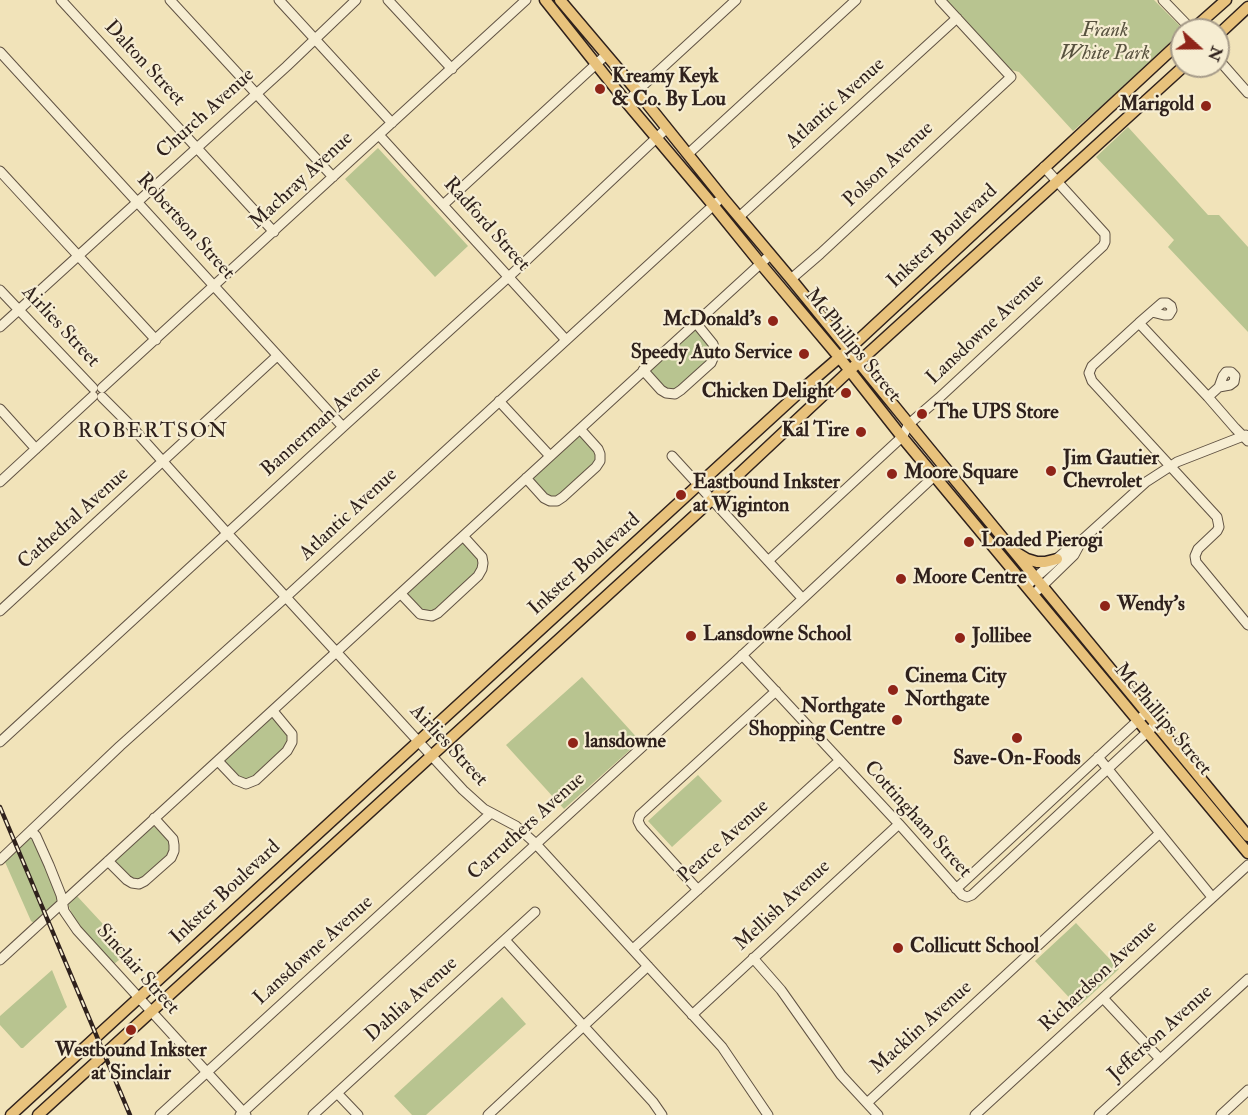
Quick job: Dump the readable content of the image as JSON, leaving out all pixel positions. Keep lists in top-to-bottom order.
{
  "streets": {
    "main road": ["Inkster Boulevard", "McPhillips Street"],
    "street": [
      "Dalton Street",
      "Atlantic Avenue",
      "Church Avenue",
      "Polson Avenue",
      "Machray Avenue",
      "Radford Street",
      "Robertson Street",
      "Airlies Street",
      "Lansdowne Avenue",
      "Bannerman Avenue",
      "Cathedral Avenue",
      "Cottingham Street",
      "Carruthers Avenue",
      "Pearce Avenue",
      "Mellish Avenue",
      "Sinclair Street",
      "Richardson Avenue",
      "Dahlia Avenue",
      "Macklin Avenue",
      "Jefferson Avenue"
    ]
  },
  "crossings": [
    ["Dalton Street", "Church Avenue"],
    ["Dalton Street", "Machray Avenue"],
    ["Atlantic Avenue", "Polson Avenue"],
    ["Atlantic Avenue", "Radford Street"],
    ["Atlantic Avenue", "Airlies Street"],
    ["Atlantic Avenue", "McPhillips Street"],
    ["Atlantic Avenue", "Sinclair Street"],
    ["Church Avenue", "Robertson Street"],
    ["Church Avenue", "Airlies Street"],
    ["Polson Avenue", "McPhillips Street"],
    ["Machray Avenue", "Radford Street"],
    ["Machray Avenue", "Robertson Street"],
    ["Machray Avenue", "Airlies Street"],
    ["Radford Street", "Bannerman Avenue"],
    ["Robertson Street", "Bannerman Avenue"],
    ["Robertson Street", "Cathedral Avenue"],
    ["Inkster Boulevard", "Airlies Street"],
    ["Inkster Boulevard", "Lansdowne Avenue"],
    ["Inkster Boulevard", "McPhillips Street"],
    ["Inkster Boulevard", "Sinclair Street"],
    ["Airlies Street", "Lansdowne Avenue"],
    ["Airlies Street", "Bannerman Avenue"],
    ["Airlies Street", "Cathedral Avenue"],
    ["Airlies Street", "Carruthers Avenue"],
    ["Airlies Street", "Pearce Avenue"],
    ["Airlies Street", "Mellish Avenue"],
    ["Lansdowne Avenue", "McPhillips Street"],
    ["Lansdowne Avenue", "Sinclair Street"],
    ["McPhillips Street", "Bannerman Avenue"],
    ["McPhillips Street", "Carruthers Avenue"],
    ["Cottingham Street", "Carruthers Avenue"],
    ["Cottingham Street", "Pearce Avenue"],
    ["Cottingham Street", "Mellish Avenue"],
    ["Carruthers Avenue", "Sinclair Street"]
  ],
  "districts": ["ROBERTSON"],
  "parks": ["Frank White Park"],
  "places": [
    "Kreamy Keyk & Co. By Lou",
    "Marigold",
    "McDonald's",
    "Speedy Auto Service",
    "Chicken Delight",
    "The UPS Store",
    "Kal Tire",
    "Jim Gautier Chevrolet",
    "Moore Square",
    "Eastbound Inkster at Wiginton",
    "Loaded Pierogi",
    "Moore Centre",
    "Wendy's",
    "Lansdowne School",
    "Jollibee",
    "Cinema City Northgate",
    "Northgate Shopping Centre",
    "Save-On-Foods",
    "lansdowne",
    "Collicutt School",
    "Westbound Inkster at Sinclair"
  ],
  "north": "right"
}
